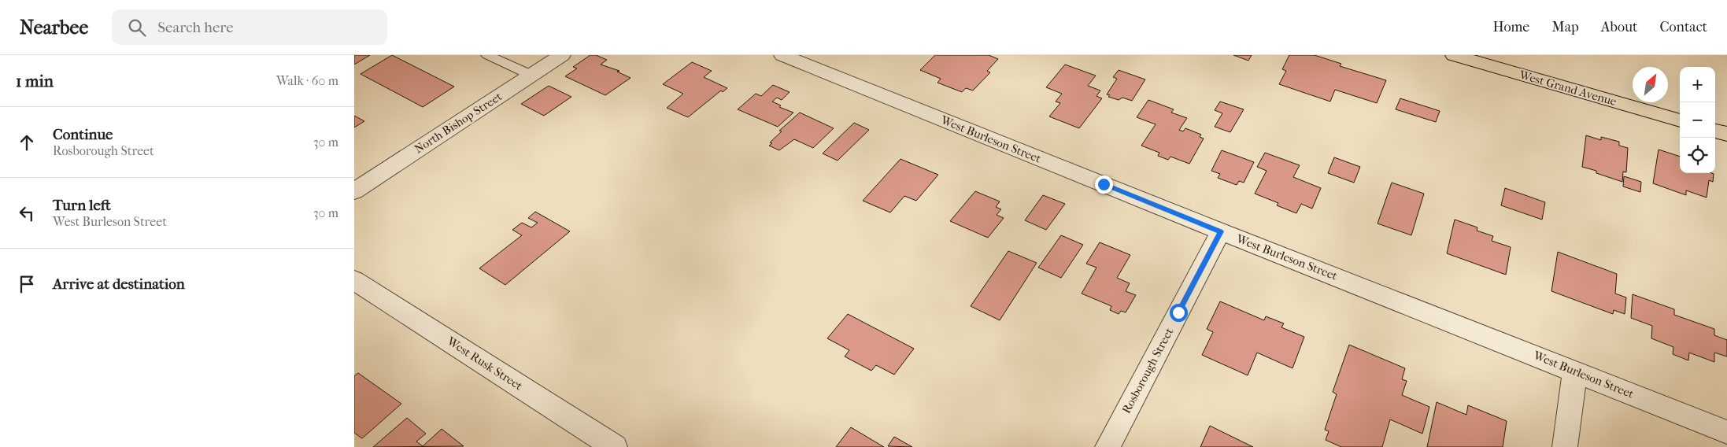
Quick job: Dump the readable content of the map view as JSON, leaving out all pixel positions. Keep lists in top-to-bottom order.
{
  "streets": {
    "highway": ["West Grand Avenue"],
    "street": [
      "North Bishop Street",
      "West Burleson Street",
      "West Rusk Street",
      "Rosborough Street"
    ]
  },
  "crossings": [
    ["West Burleson Street", "Rosborough Street"]
  ],
  "north": "top right",
  "page": {
    "header": "Nearbee",
    "search": "Search here",
    "nav": [
      "Home",
      "Map",
      "About",
      "Contact"
    ],
    "heading": ["1 min", "Walk · 60 m"],
    "map_buttons": ["+", "−"],
    "list": [
      ["Continue", "Rosborough Street", "30 m"],
      ["Turn left", "West Burleson Street", "30 m"],
      "Arrive at destination"
    ]
  }
}
